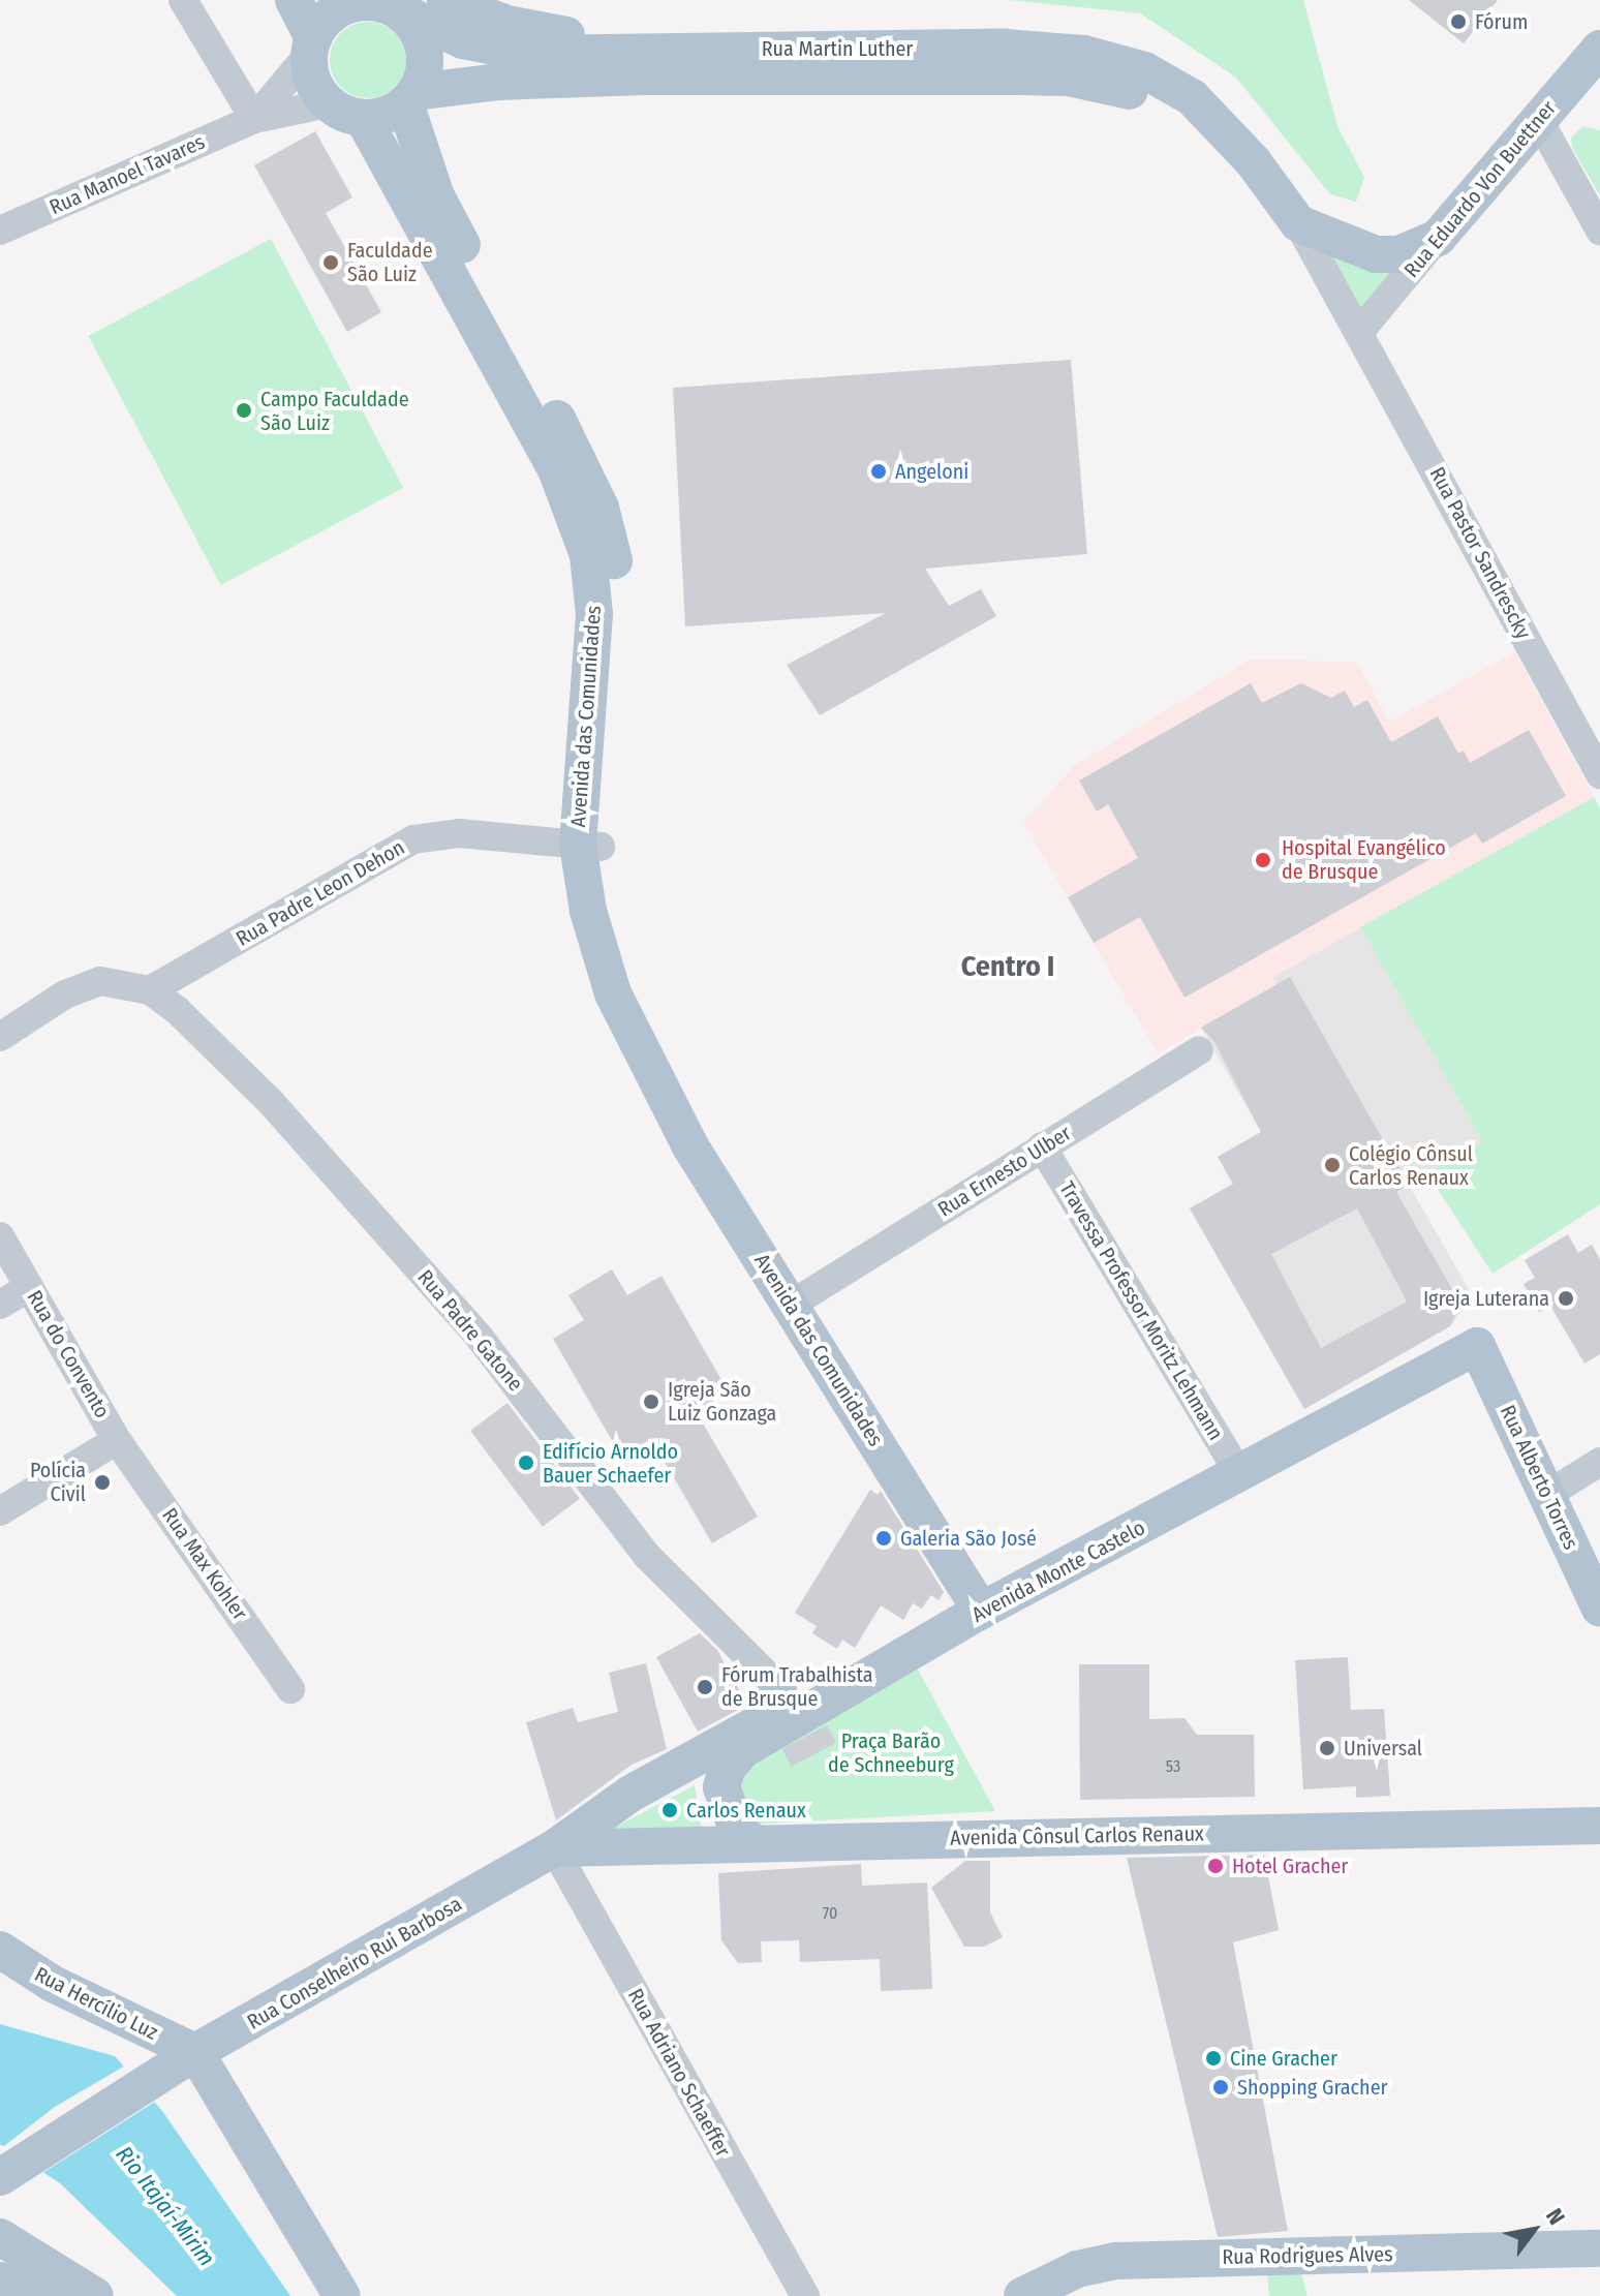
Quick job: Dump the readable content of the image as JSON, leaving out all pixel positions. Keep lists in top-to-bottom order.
{
  "streets": {
    "main road": [
      "Rua Martin Luther",
      "Rua Eduardo Von Buettner",
      "Avenida das Comunidades",
      "Rua Alberto Torres",
      "Avenida Monte Castelo",
      "Avenida Cônsul Carlos Renaux",
      "Rua Conselheiro Rui Barbosa",
      "Rua Hercílio Luz",
      "Rua Rodrigues Alves"
    ],
    "street": [
      "Rua Manoel Tavares",
      "Rua Pastor Sandrescky",
      "Rua Padre Leon Dehon",
      "Rua Ernesto Ulber",
      "Travessa Professor Moritz Lehmann",
      "Rua Padre Gatone",
      "Rua do Convento",
      "Rua Max Kohler",
      "Rua Adriano Schaeffer"
    ]
  },
  "crossings": [
    ["Rua Martin Luther", "Rua Manoel Tavares"],
    ["Rua Martin Luther", "Rua Eduardo Von Buettner"],
    ["Rua Martin Luther", "Rua Pastor Sandrescky"],
    ["Rua Martin Luther", "Avenida das Comunidades"],
    ["Rua Manoel Tavares", "Avenida das Comunidades"],
    ["Rua Eduardo Von Buettner", "Rua Pastor Sandrescky"],
    ["Avenida das Comunidades", "Rua Padre Leon Dehon"],
    ["Avenida das Comunidades", "Rua Ernesto Ulber"],
    ["Avenida das Comunidades", "Avenida Monte Castelo"],
    ["Rua Padre Leon Dehon", "Rua Padre Gatone"],
    ["Rua Ernesto Ulber", "Travessa Professor Moritz Lehmann"],
    ["Travessa Professor Moritz Lehmann", "Avenida Monte Castelo"],
    ["Rua do Convento", "Rua Max Kohler"],
    ["Rua Alberto Torres", "Avenida Monte Castelo"],
    ["Avenida Monte Castelo", "Avenida Cônsul Carlos Renaux"],
    ["Avenida Cônsul Carlos Renaux", "Rua Conselheiro Rui Barbosa"],
    ["Avenida Cônsul Carlos Renaux", "Rua Adriano Schaeffer"],
    ["Rua Conselheiro Rui Barbosa", "Rua Hercílio Luz"],
    ["Rua Conselheiro Rui Barbosa", "Rua Adriano Schaeffer"]
  ],
  "districts": ["Centro I"],
  "water": ["Rio Itajaí-Mirim"],
  "parks": ["Praça Barão de Schneeburg"],
  "places": [
    "Fórum",
    "Faculdade São Luiz",
    "Campo Faculdade São Luiz",
    "Angeloni",
    "Hospital Evangélico de Brusque",
    "Colégio Cônsul Carlos Renaux",
    "Igreja Luterana",
    "Igreja São Luiz Gonzaga",
    "Edifício Arnoldo Bauer Schaefer",
    "Polícia Civil",
    "Galeria São José",
    "Fórum Trabalhista de Brusque",
    "Universal",
    "Carlos Renaux",
    "Hotel Gracher",
    "Cine Gracher",
    "Shopping Gracher"
  ],
  "house_numbers": ["53", "70"],
  "north": "top right"
}
